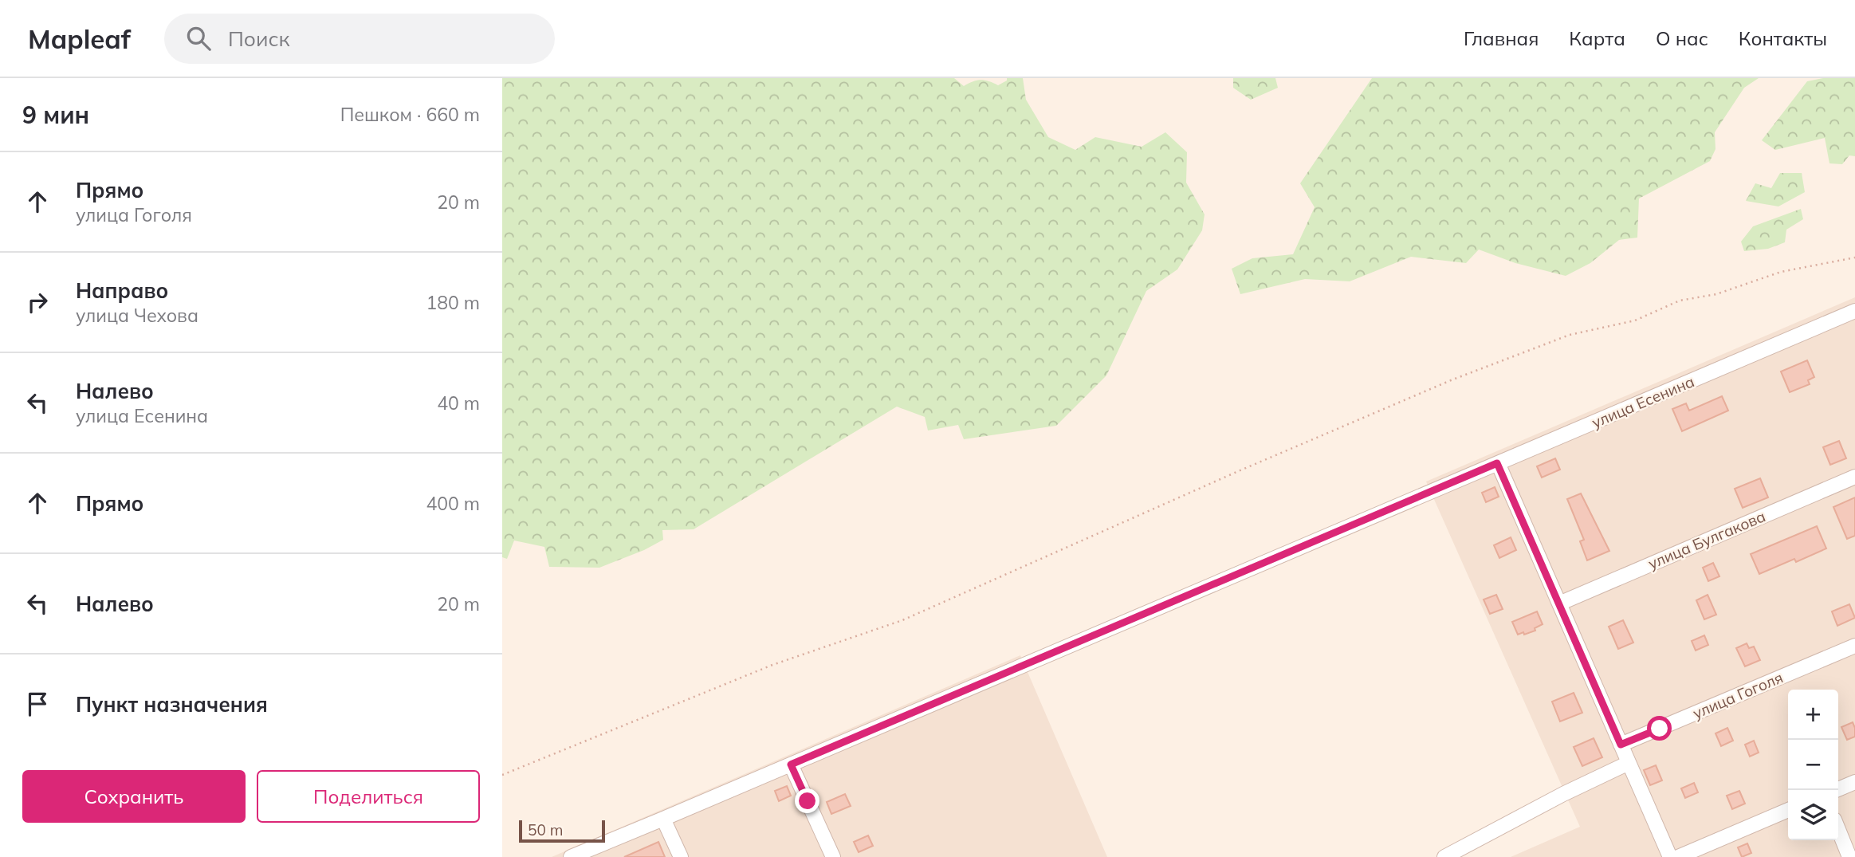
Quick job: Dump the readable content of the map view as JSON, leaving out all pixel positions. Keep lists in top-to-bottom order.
{
  "streets": {
    "street": ["улица Есенина", "улица Булгакова", "улица Гоголя"]
  },
  "scale_bar": "50 m",
  "page": {
    "header": "Mapleaf",
    "search": "Поиск",
    "nav": [
      "Главная",
      "Карта",
      "О нас",
      "Контакты"
    ],
    "heading": ["9 мин", "Пешком · 660 m"],
    "list": [
      ["Прямо", "улица Гоголя", "20 m"],
      ["Направо", "улица Чехова", "180 m"],
      ["Налево", "улица Есенина", "40 m"],
      ["Прямо", "400 m"],
      ["Налево", "20 m"],
      "Пункт назначения"
    ],
    "map_buttons": ["+", "−"],
    "buttons": ["Сохранить", "Поделиться"],
    "scale": "50 m"
  }
}
